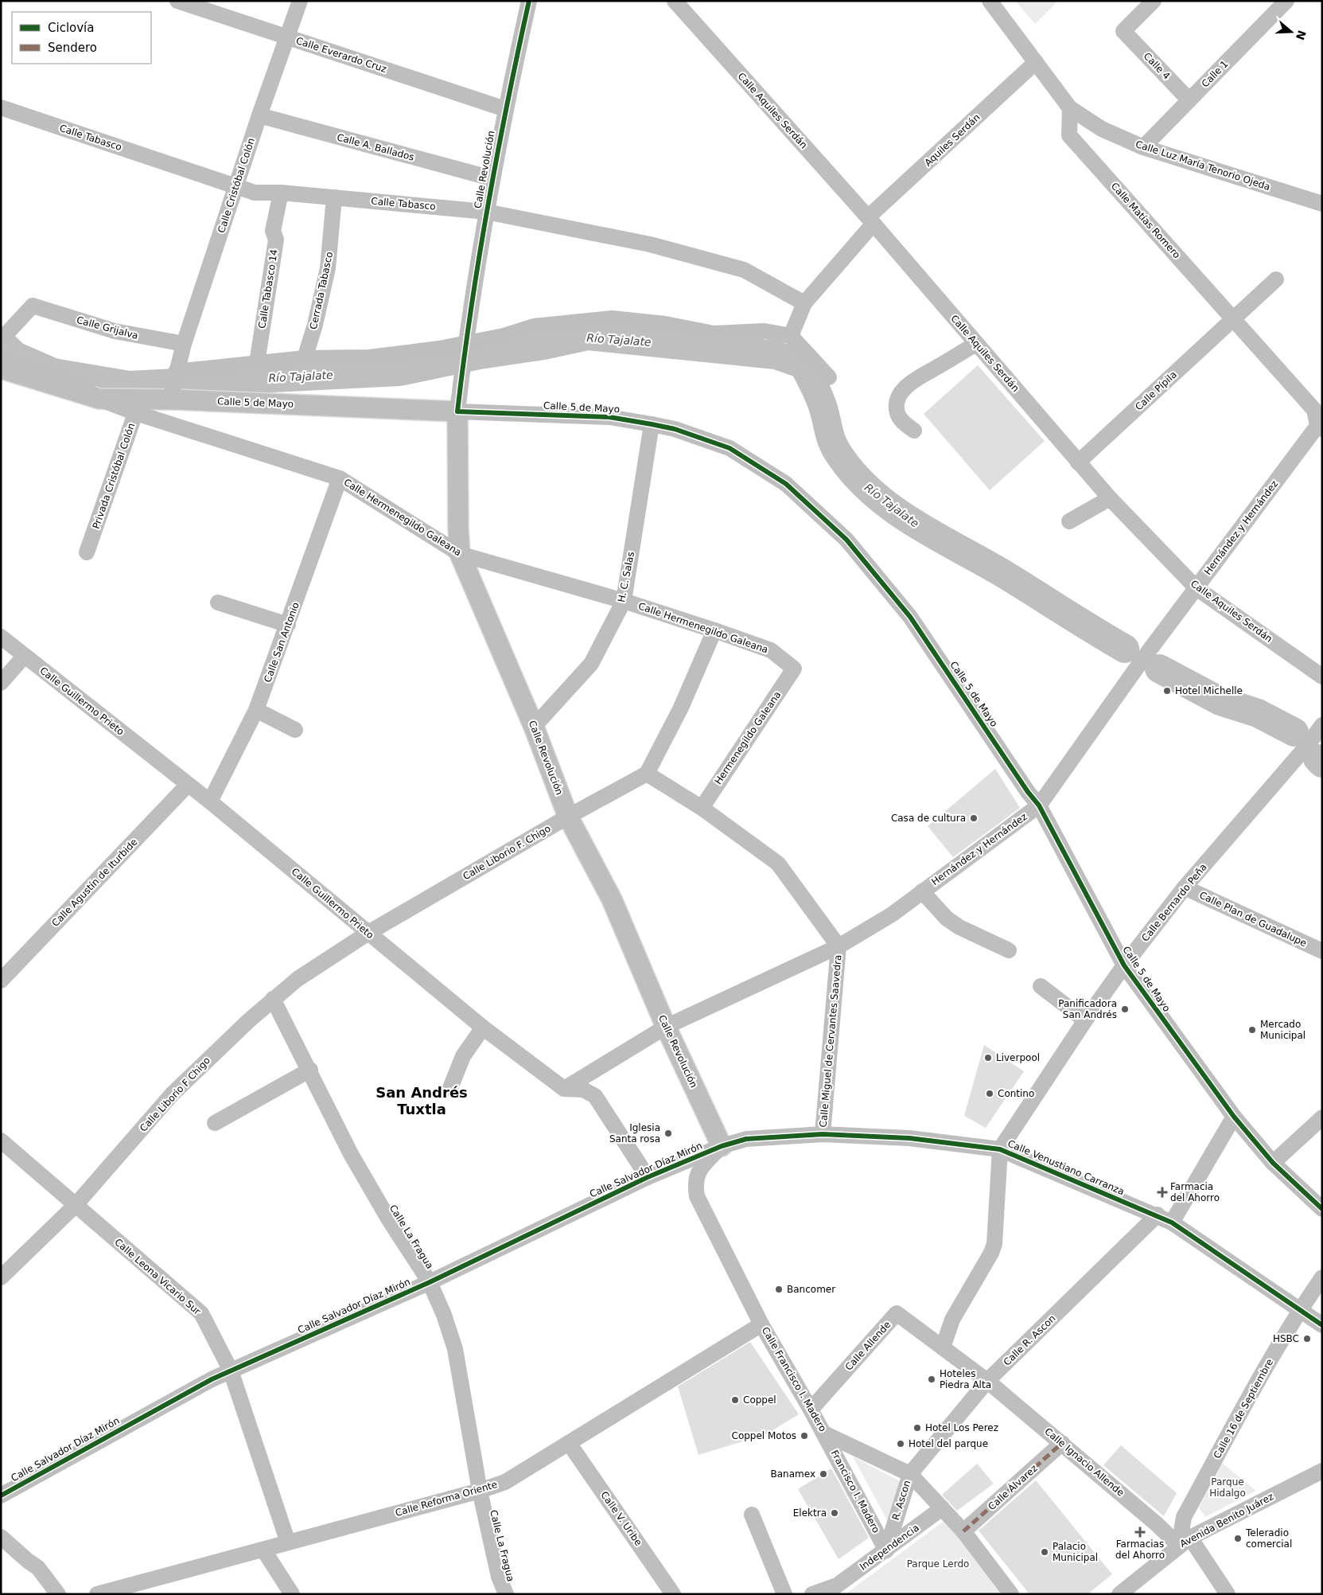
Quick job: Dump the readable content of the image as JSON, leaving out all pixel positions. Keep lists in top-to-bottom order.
{
  "streets": {
    "main road": ["Calle Revolución", "Calle 5 de Mayo"],
    "street": [
      "Calle Everardo Cruz",
      "Calle 4",
      "Calle 1",
      "Calle Aquiles Serdán",
      "Calle Tabasco",
      "Aquiles Serdán",
      "Calle A. Ballados",
      "Calle Luz María Tenorio Ojeda",
      "Calle Cristóbal Colón",
      "Calle Matías Romero",
      "Calle Tabasco 14",
      "Cerrada Tabasco",
      "Calle Grijalva",
      "Calle Pípila",
      "Privada Cristóbal Colón",
      "Calle Hermenegildo Galeana",
      "Hernández y Hernández",
      "H. C. Salas",
      "Calle San Antonio",
      "Calle Guillermo Prieto",
      "Hermenegildo Galeana",
      "Calle Liborio F. Chigo",
      "Calle Agustín de Iturbide",
      "Calle Bernardo Peña",
      "Calle Plan de Guadalupe",
      "Calle Miguel de Cervantes Saavedra",
      "Calle Liborio F Chigo",
      "Calle Venustiano Carranza",
      "Calle Salvador Díaz Mirón",
      "Calle La Fragua",
      "Calle Leona Vicario Sur",
      "Calle R. Ascon",
      "Calle Allende",
      "Calle Francisco I. Madero",
      "Calle 16 de Septiembre",
      "Calle Ignacio Allende",
      "Calle Álvarez",
      "Francisco I. Madero",
      "Calle Reforma Oriente",
      "R. Ascon",
      "Calle V. Uribe",
      "Avenida Benito Juárez",
      "Independencia"
    ]
  },
  "crossings": [
    ["Calle Everardo Cruz", "Calle Revolución"],
    ["Calle Everardo Cruz", "Calle Cristóbal Colón"],
    ["Calle 4", "Calle 1"],
    ["Calle 1", "Calle Luz María Tenorio Ojeda"],
    ["Calle Aquiles Serdán", "Aquiles Serdán"],
    ["Calle Aquiles Serdán", "Calle Pípila"],
    ["Calle Aquiles Serdán", "Hernández y Hernández"],
    ["Calle Tabasco", "Aquiles Serdán"],
    ["Calle Tabasco", "Calle Revolución"],
    ["Calle Tabasco", "Calle Cristóbal Colón"],
    ["Calle Tabasco", "Calle Tabasco 14"],
    ["Calle Tabasco", "Cerrada Tabasco"],
    ["Aquiles Serdán", "Calle 5 de Mayo"],
    ["Calle A. Ballados", "Calle Revolución"],
    ["Calle A. Ballados", "Calle Cristóbal Colón"],
    ["Calle Luz María Tenorio Ojeda", "Calle Matías Romero"],
    ["Calle Revolución", "Calle 5 de Mayo"],
    ["Calle Revolución", "Calle Hermenegildo Galeana"],
    ["Calle Revolución", "Hernández y Hernández"],
    ["Calle Revolución", "H. C. Salas"],
    ["Calle Revolución", "Calle Liborio F. Chigo"],
    ["Calle Revolución", "Calle Venustiano Carranza"],
    ["Calle Revolución", "Calle Salvador Díaz Mirón"],
    ["Calle Revolución", "Calle Francisco I. Madero"],
    ["Calle Cristóbal Colón", "Calle Grijalva"],
    ["Calle Cristóbal Colón", "Calle 5 de Mayo"],
    ["Calle Matías Romero", "Calle Pípila"],
    ["Calle Matías Romero", "Hernández y Hernández"],
    ["Calle Tabasco 14", "Calle 5 de Mayo"],
    ["Cerrada Tabasco", "Calle 5 de Mayo"],
    ["Calle 5 de Mayo", "Privada Cristóbal Colón"],
    ["Calle 5 de Mayo", "Calle Hermenegildo Galeana"],
    ["Calle 5 de Mayo", "Hernández y Hernández"],
    ["Calle 5 de Mayo", "H. C. Salas"],
    ["Calle 5 de Mayo", "Calle Bernardo Peña"],
    ["Privada Cristóbal Colón", "Calle Hermenegildo Galeana"],
    ["Calle Hermenegildo Galeana", "H. C. Salas"],
    ["Calle Hermenegildo Galeana", "Calle San Antonio"],
    ["Calle Hermenegildo Galeana", "Hermenegildo Galeana"],
    ["Hernández y Hernández", "Calle Guillermo Prieto"],
    ["Hernández y Hernández", "Calle Miguel de Cervantes Saavedra"],
    ["Calle San Antonio", "Calle Guillermo Prieto"],
    ["Calle Guillermo Prieto", "Calle Liborio F. Chigo"],
    ["Calle Guillermo Prieto", "Calle Agustín de Iturbide"],
    ["Calle Guillermo Prieto", "Calle Liborio F Chigo"],
    ["Hermenegildo Galeana", "Calle Miguel de Cervantes Saavedra"],
    ["Calle Liborio F. Chigo", "Calle Miguel de Cervantes Saavedra"],
    ["Calle Liborio F. Chigo", "Calle Liborio F Chigo"],
    ["Calle Bernardo Peña", "Calle Plan de Guadalupe"],
    ["Calle Bernardo Peña", "Calle Venustiano Carranza"],
    ["Calle Miguel de Cervantes Saavedra", "Calle Venustiano Carranza"],
    ["Calle Liborio F Chigo", "Calle La Fragua"],
    ["Calle Liborio F Chigo", "Calle Leona Vicario Sur"],
    ["Calle Venustiano Carranza", "Calle Salvador Díaz Mirón"],
    ["Calle Venustiano Carranza", "Calle R. Ascon"],
    ["Calle Venustiano Carranza", "Calle Francisco I. Madero"],
    ["Calle Venustiano Carranza", "Calle 16 de Septiembre"],
    ["Calle Salvador Díaz Mirón", "Calle La Fragua"],
    ["Calle Salvador Díaz Mirón", "Calle Leona Vicario Sur"],
    ["Calle Salvador Díaz Mirón", "Calle Francisco I. Madero"],
    ["Calle La Fragua", "Calle Reforma Oriente"],
    ["Calle Leona Vicario Sur", "Calle Reforma Oriente"],
    ["Calle R. Ascon", "Calle Allende"],
    ["Calle R. Ascon", "Calle Francisco I. Madero"],
    ["Calle R. Ascon", "Calle Ignacio Allende"],
    ["Calle R. Ascon", "R. Ascon"],
    ["Calle Allende", "Calle Francisco I. Madero"],
    ["Calle Allende", "Calle Ignacio Allende"],
    ["Calle Francisco I. Madero", "Calle Álvarez"],
    ["Calle Francisco I. Madero", "Francisco I. Madero"],
    ["Calle Francisco I. Madero", "Calle Reforma Oriente"],
    ["Calle Francisco I. Madero", "R. Ascon"],
    ["Calle Francisco I. Madero", "Independencia"],
    ["Calle 16 de Septiembre", "Calle Ignacio Allende"],
    ["Calle 16 de Septiembre", "Avenida Benito Juárez"],
    ["Calle Ignacio Allende", "Calle Álvarez"],
    ["Calle Ignacio Allende", "Avenida Benito Juárez"],
    ["Francisco I. Madero", "R. Ascon"],
    ["Francisco I. Madero", "Independencia"],
    ["Calle Reforma Oriente", "Calle V. Uribe"],
    ["R. Ascon", "Independencia"]
  ],
  "districts": ["San Andrés Tuxtla"],
  "water": ["Río Tajalate"],
  "parks": ["Parque Hidalgo", "Parque Lerdo"],
  "places": {
    "other": [
      "Hotel Michelle",
      "Casa de cultura",
      "Panificadora San Andrés",
      "Mercado Municipal",
      "Liverpool",
      "Contino",
      "Iglesia Santa rosa",
      "Bancomer",
      "HSBC",
      "Hoteles Piedra Alta",
      "Coppel",
      "Hotel Los Perez",
      "Coppel Motos",
      "Hotel del parque",
      "Banamex",
      "Elektra",
      "Teleradio comercial",
      "Palacio Municipal"
    ],
    "health": ["Farmacia del Ahorro", "Farmacias del Ahorro"]
  },
  "legend": ["Ciclovía", "Sendero"],
  "north": "right"
}
